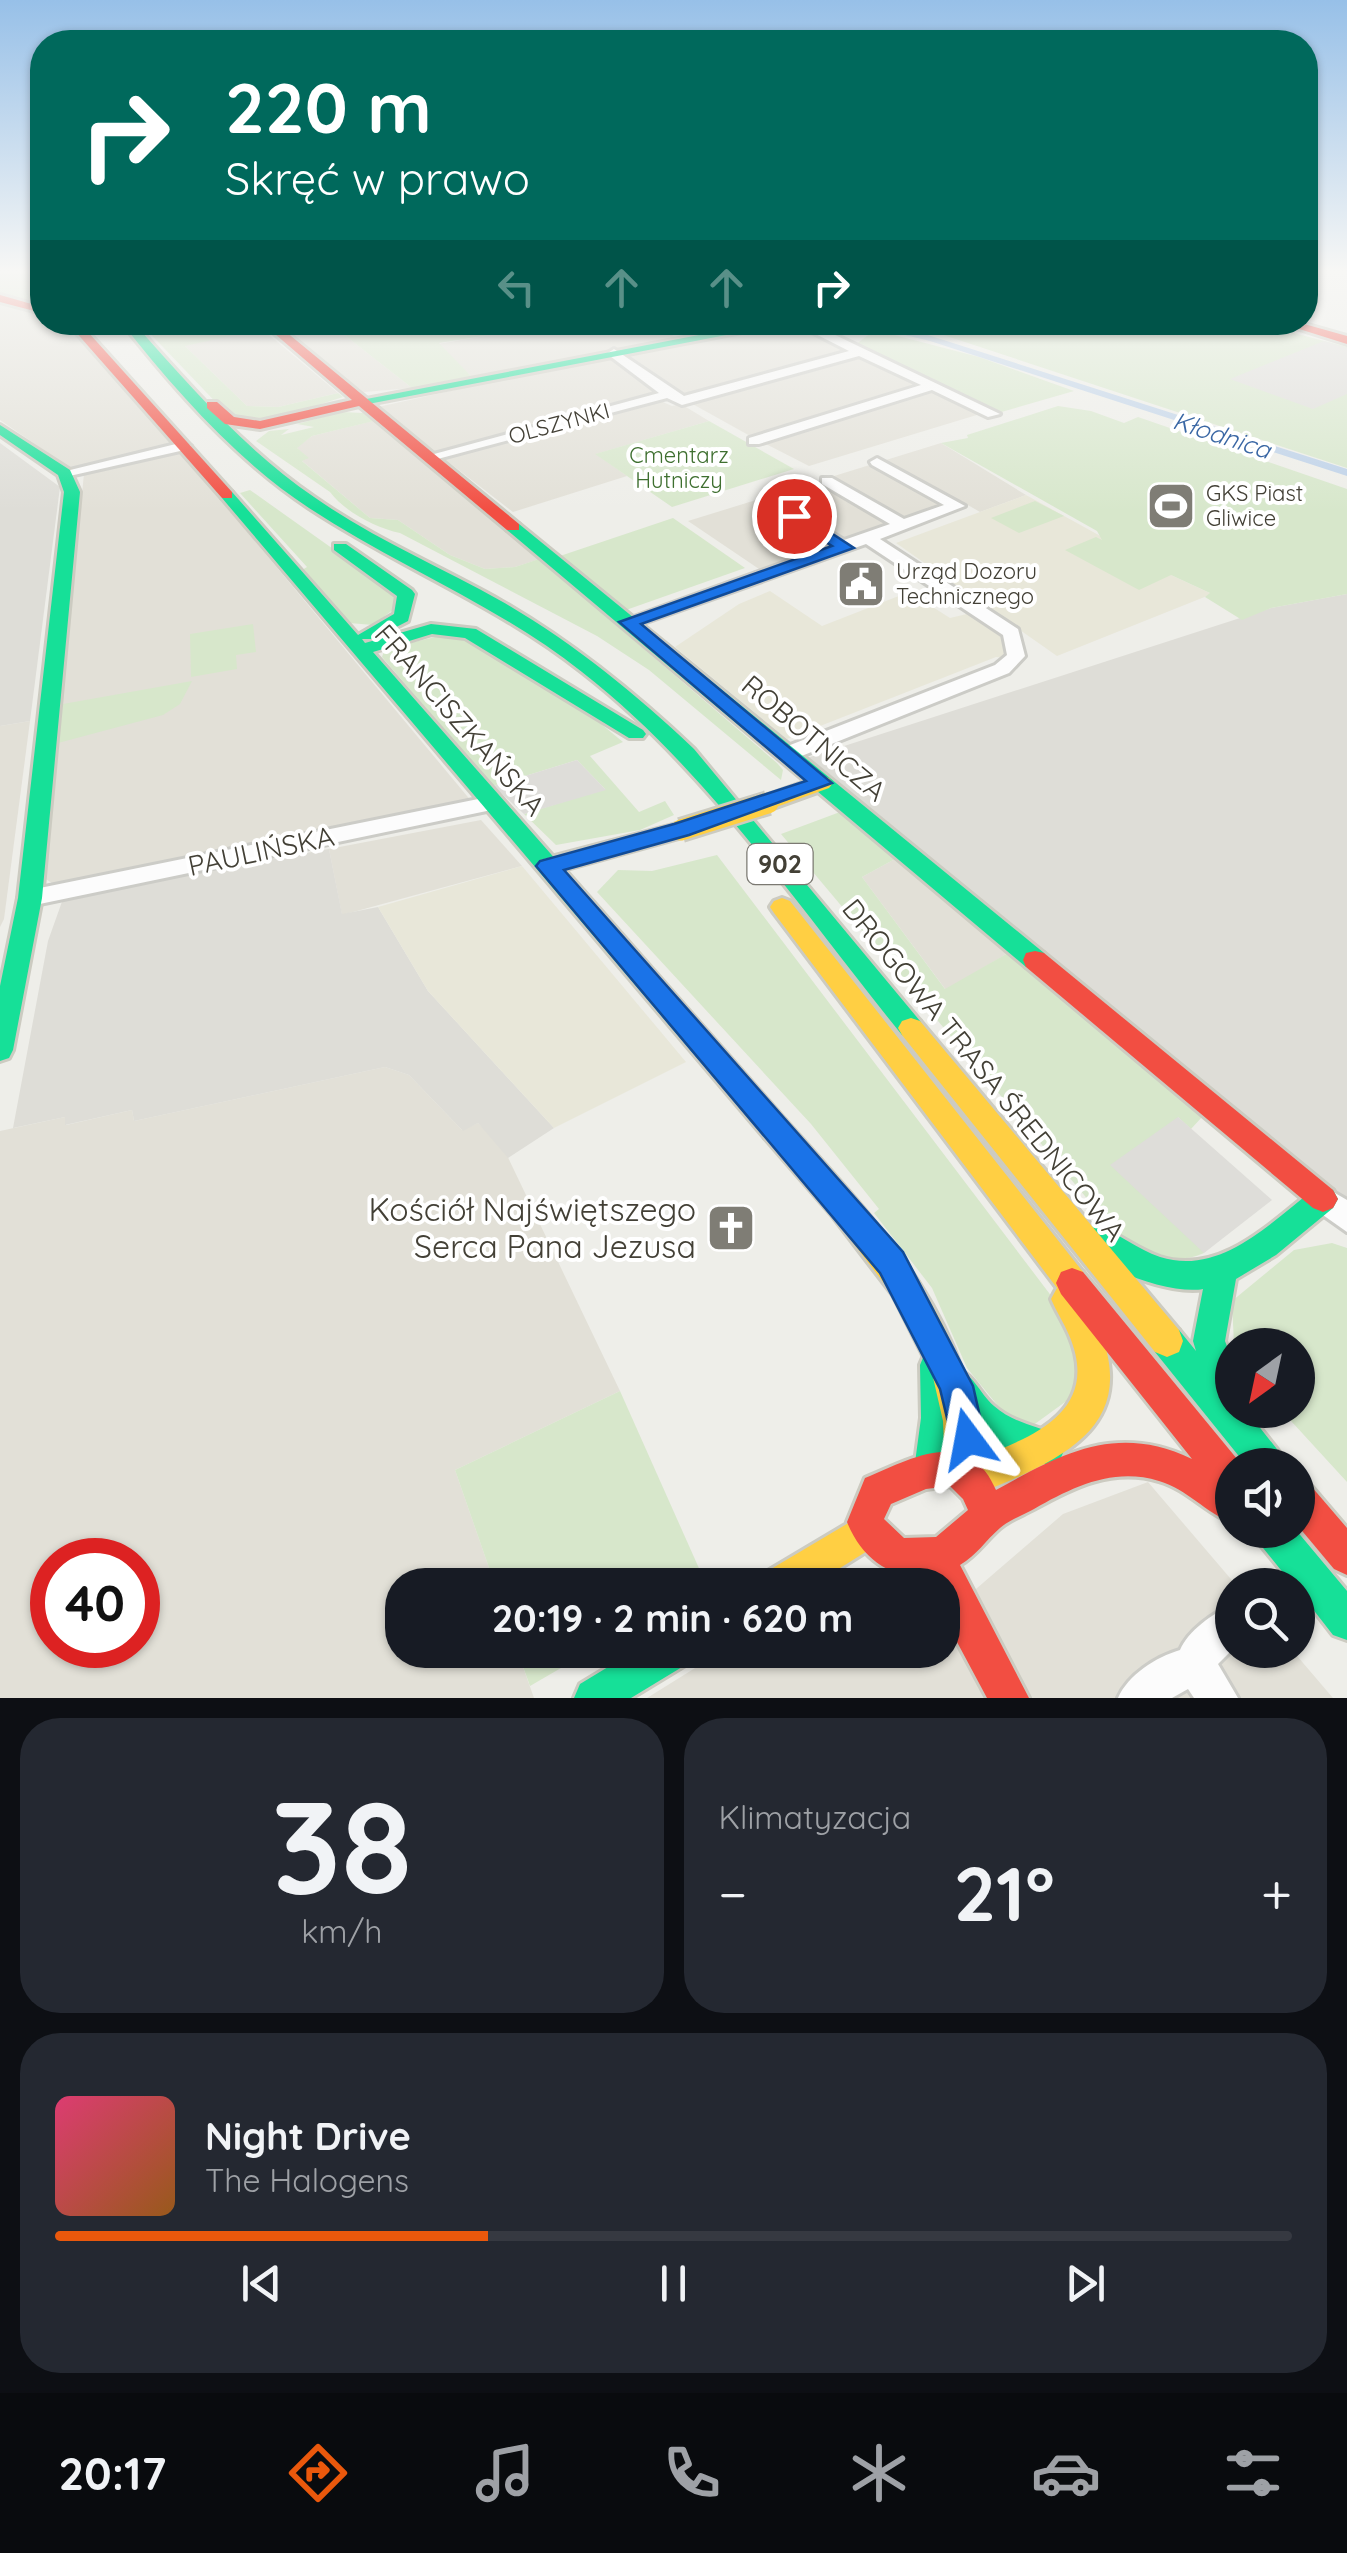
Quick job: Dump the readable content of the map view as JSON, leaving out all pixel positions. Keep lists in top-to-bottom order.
{
  "streets": {
    "street": [
      "OLSZYNKI",
      "FRANCISZKAŃSKA",
      "ROBOTNICZA",
      "PAULIŃSKA",
      "902",
      "DROGOWA TRASA ŚREDNICOWA"
    ]
  },
  "crossings": [
    ["OLSZYNKI", "ROBOTNICZA"],
    ["FRANCISZKAŃSKA", "PAULIŃSKA"]
  ],
  "water": ["Kłodnica"],
  "parks": ["Cmentarz Hutniczy"],
  "places": {
    "sports": ["GKS Piast Gliwice"],
    "public building": ["Urząd Dozoru Technicznego"],
    "church": ["Kościół Najświętszego Serca Pana Jezusa"]
  },
  "north": "bottom left",
  "page": {
    "turn": ["220 m", "Skręć w prawo"],
    "limit": "40",
    "trip": "20:19 · 2 min · 620 m",
    "tile": [
      ["38", "km/h"],
      "Klimatyzacja"
    ],
    "heat": ["−", "21°", "+"],
    "song": ["Night Drive", "The Halogens"],
    "tabs": "20:17"
  }
}
